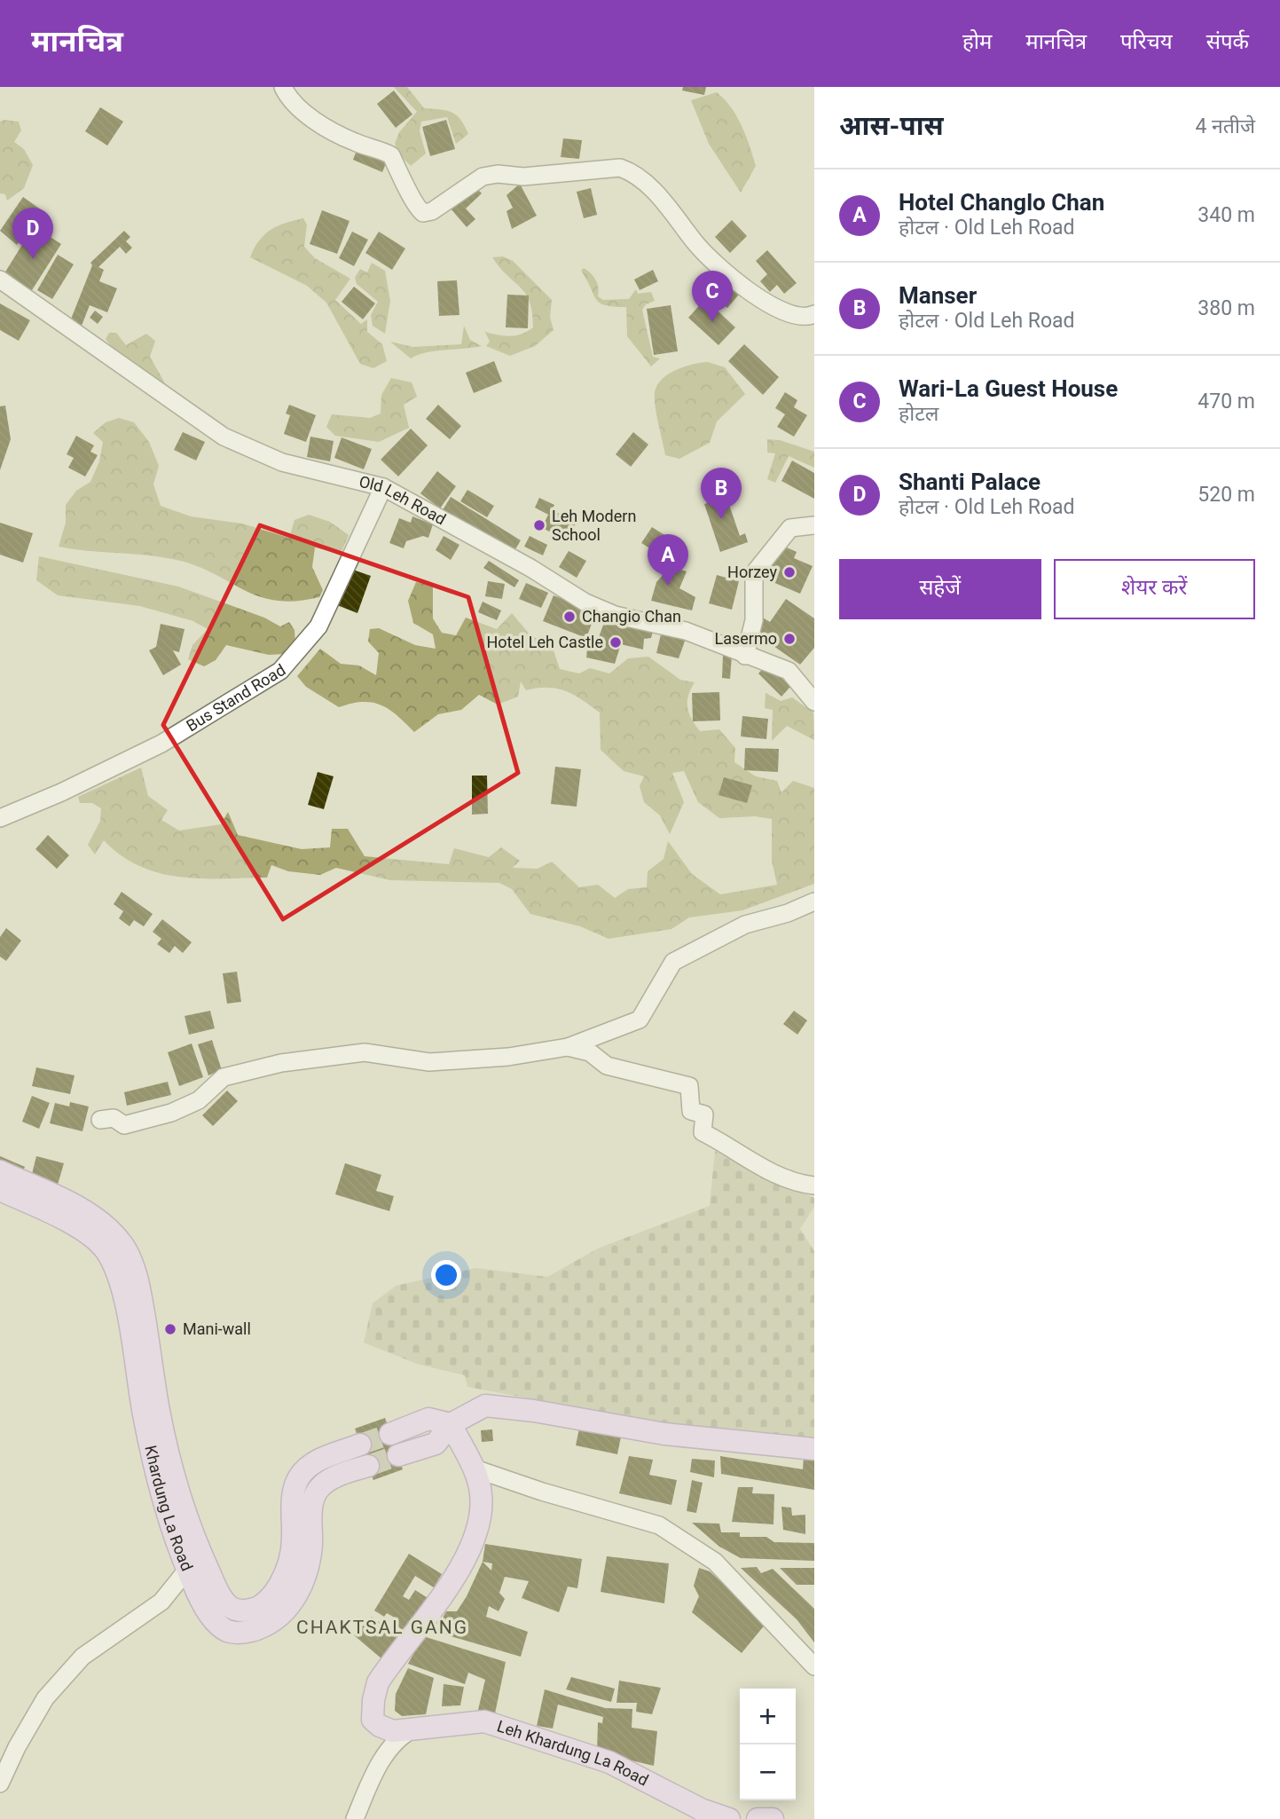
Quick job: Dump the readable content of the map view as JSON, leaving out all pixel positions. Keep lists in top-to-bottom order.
{
  "streets": {
    "main road": ["Khardung La Road", "Leh Khardung La Road"],
    "street": ["Old Leh Road", "Bus Stand Road"]
  },
  "crossings": [
    ["Old Leh Road", "Bus Stand Road"]
  ],
  "districts": ["CHAKTSAL GANG"],
  "places": [
    "Leh Modern School",
    "Horzey",
    "Changio Chan",
    "Lasermo",
    "Hotel Leh Castle",
    "Mani-wall"
  ],
  "page": {
    "header": "मानचित्र",
    "nav": [
      "होम",
      "मानचित्र",
      "परिचय",
      "संपर्क"
    ],
    "heading": ["आस-पास", "4 नतीजे"],
    "list": [
      {
        "mark": "A",
        "name": "Hotel Changlo Chan",
        "note": "होटल · Old Leh Road",
        "value": "340 m"
      },
      {
        "mark": "B",
        "name": "Manser",
        "note": "होटल · Old Leh Road",
        "value": "380 m"
      },
      {
        "mark": "C",
        "name": "Wari-La Guest House",
        "note": "होटल",
        "value": "470 m"
      },
      {
        "mark": "D",
        "name": "Shanti Palace",
        "note": "होटल · Old Leh Road",
        "value": "520 m"
      }
    ],
    "pins": [
      "D",
      "C",
      "B",
      "A"
    ],
    "buttons": ["सहेजें", "शेयर करें"],
    "map_buttons": ["+", "−"]
  }
}
